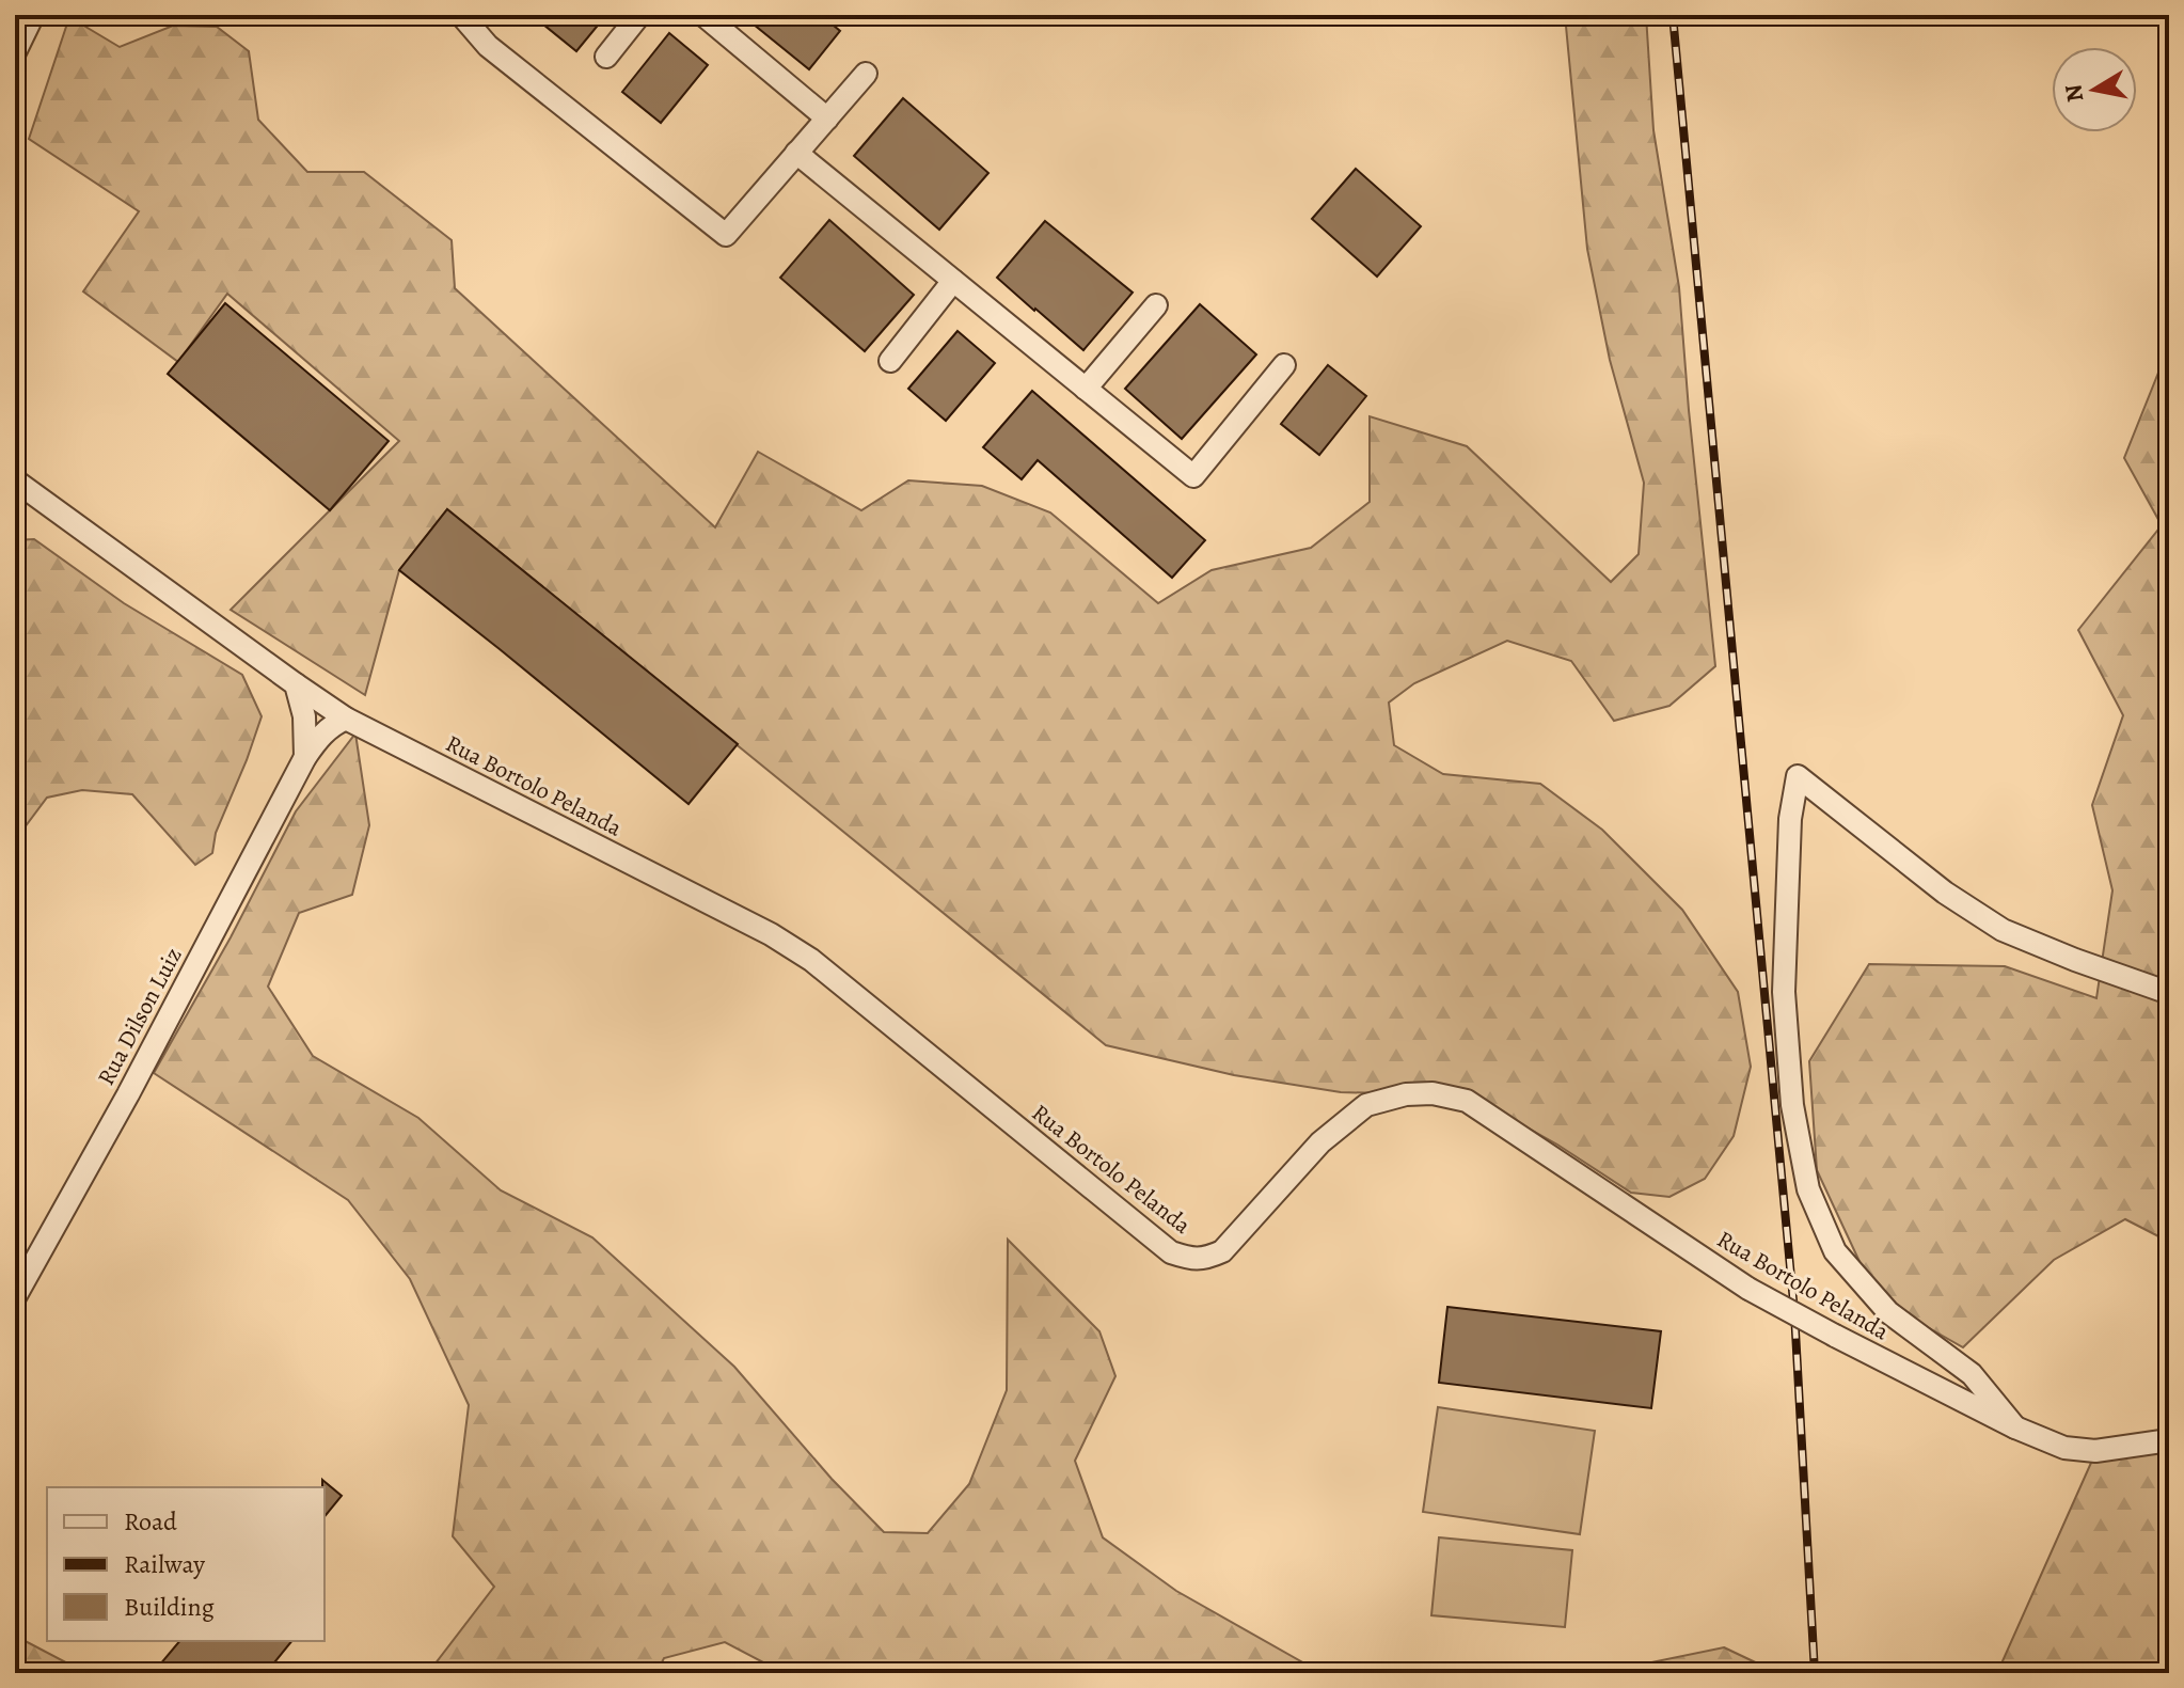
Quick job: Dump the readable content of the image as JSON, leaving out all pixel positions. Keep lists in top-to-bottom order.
{
  "streets": {
    "street": ["Rua Bortolo Pelanda", "Rua Dilson Luiz"]
  },
  "crossings": [
    ["Rua Bortolo Pelanda", "Rua Dilson Luiz"]
  ],
  "legend": ["Road", "Railway", "Building"],
  "north": "left"
}
